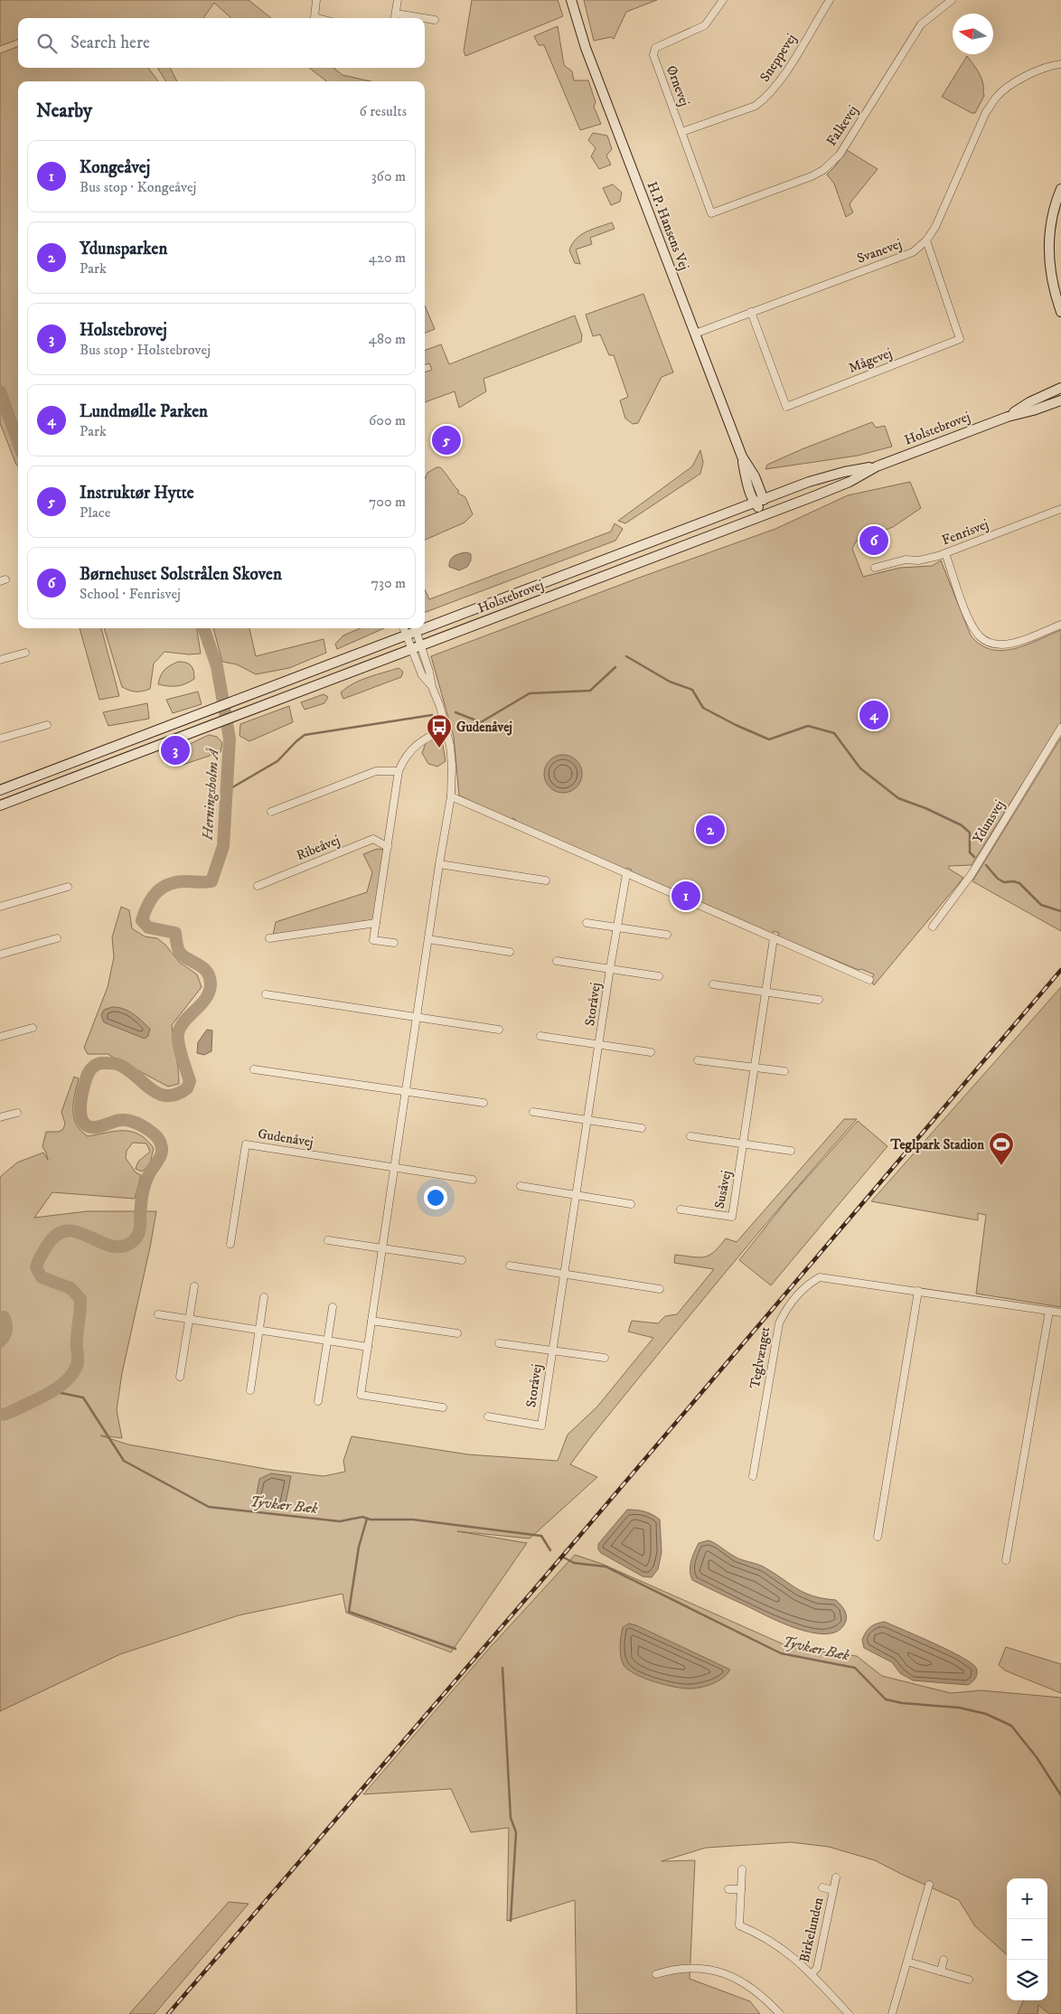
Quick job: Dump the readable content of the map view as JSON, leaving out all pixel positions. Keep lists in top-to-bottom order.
{
  "streets": {
    "main road": ["H.P. Hansens Vej", "Holstebrovej"],
    "street": [
      "Sneppevej",
      "Ørnevej",
      "Falkevej",
      "Svanevej",
      "Mågevej",
      "Fenrisvej",
      "Ydunsvej",
      "Ribeåvej",
      "Storåvej",
      "Gudenåvej",
      "Susåvej",
      "Teglvænget",
      "Birkelunden"
    ]
  },
  "crossings": [
    ["Sneppevej", "Ørnevej"],
    ["Ørnevej", "Falkevej"],
    ["H.P. Hansens Vej", "Svanevej"],
    ["H.P. Hansens Vej", "Holstebrovej"],
    ["Svanevej", "Mågevej"]
  ],
  "water": ["Herningsholm Å", "Tyvkær Bæk"],
  "places": {
    "bus stop": ["Gudenåvej"],
    "sports": ["Teglpark Stadion"]
  },
  "north": "left",
  "page": {
    "search": "Search here",
    "heading": ["Nearby", "6 results"],
    "list": [
      {
        "mark": "1",
        "name": "Kongeåvej",
        "note": "Bus stop · Kongeåvej",
        "value": "360 m"
      },
      {
        "mark": "2",
        "name": "Ydunsparken",
        "note": "Park",
        "value": "420 m"
      },
      {
        "mark": "3",
        "name": "Holstebrovej",
        "note": "Bus stop · Holstebrovej",
        "value": "480 m"
      },
      {
        "mark": "4",
        "name": "Lundmølle Parken",
        "note": "Park",
        "value": "600 m"
      },
      {
        "mark": "5",
        "name": "Instruktør Hytte",
        "note": "Place",
        "value": "700 m"
      },
      {
        "mark": "6",
        "name": "Børnehuset Solstrålen Skoven",
        "note": "School · Fenrisvej",
        "value": "730 m"
      }
    ],
    "pins": [
      "5",
      "6",
      "4",
      "3",
      "2",
      "1"
    ],
    "map_buttons": ["+", "−"]
  }
}
